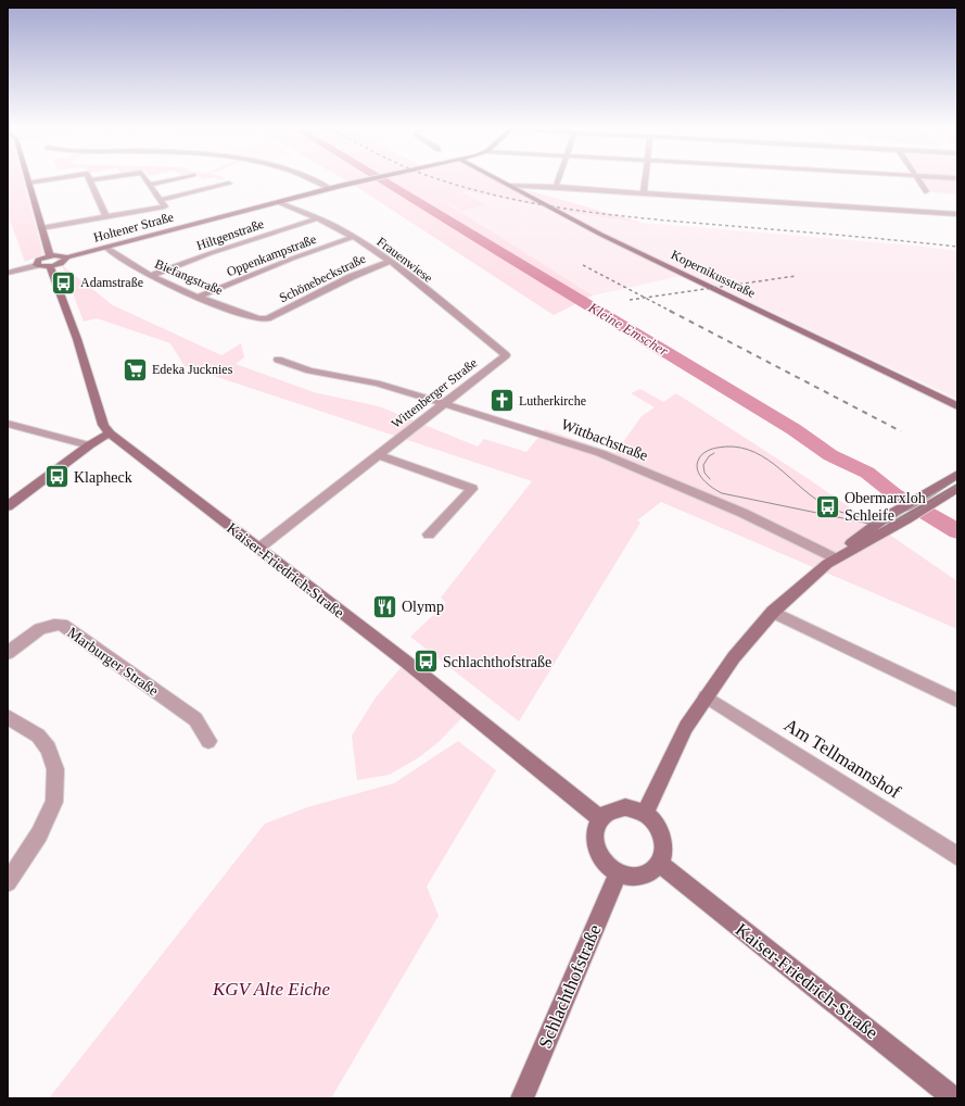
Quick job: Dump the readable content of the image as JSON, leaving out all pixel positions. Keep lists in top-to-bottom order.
{
  "streets": {
    "street": [
      "Holtener Straße",
      "Hiltgenstraße",
      "Oppenkampstraße",
      "Frauenwiese",
      "Kopernikusstraße",
      "Biefangstraße",
      "Schönebeckstraße",
      "Wittenberger Straße",
      "Wittbachstraße",
      "Kaiser-Friedrich-Straße",
      "Marburger Straße",
      "Am Tellmannshof",
      "Schlachthofstraße"
    ]
  },
  "crossings": [
    ["Holtener Straße", "Frauenwiese"],
    ["Holtener Straße", "Biefangstraße"],
    ["Hiltgenstraße", "Frauenwiese"],
    ["Hiltgenstraße", "Biefangstraße"],
    ["Oppenkampstraße", "Frauenwiese"],
    ["Oppenkampstraße", "Biefangstraße"],
    ["Frauenwiese", "Schönebeckstraße"],
    ["Frauenwiese", "Wittenberger Straße"],
    ["Biefangstraße", "Schönebeckstraße"],
    ["Wittenberger Straße", "Wittbachstraße"],
    ["Wittenberger Straße", "Kaiser-Friedrich-Straße"],
    ["Kaiser-Friedrich-Straße", "Schlachthofstraße"]
  ],
  "water": ["Kleine Emscher"],
  "parks": ["KGV Alte Eiche"],
  "places": {
    "bus stop": [
      "Adamstraße",
      "Klapheck",
      "Obermarxloh Schleife",
      "Schlachthofstraße"
    ],
    "supermarket": ["Edeka Jucknies"],
    "church": ["Lutherkirche"],
    "restaurant": ["Olymp"]
  }
}
